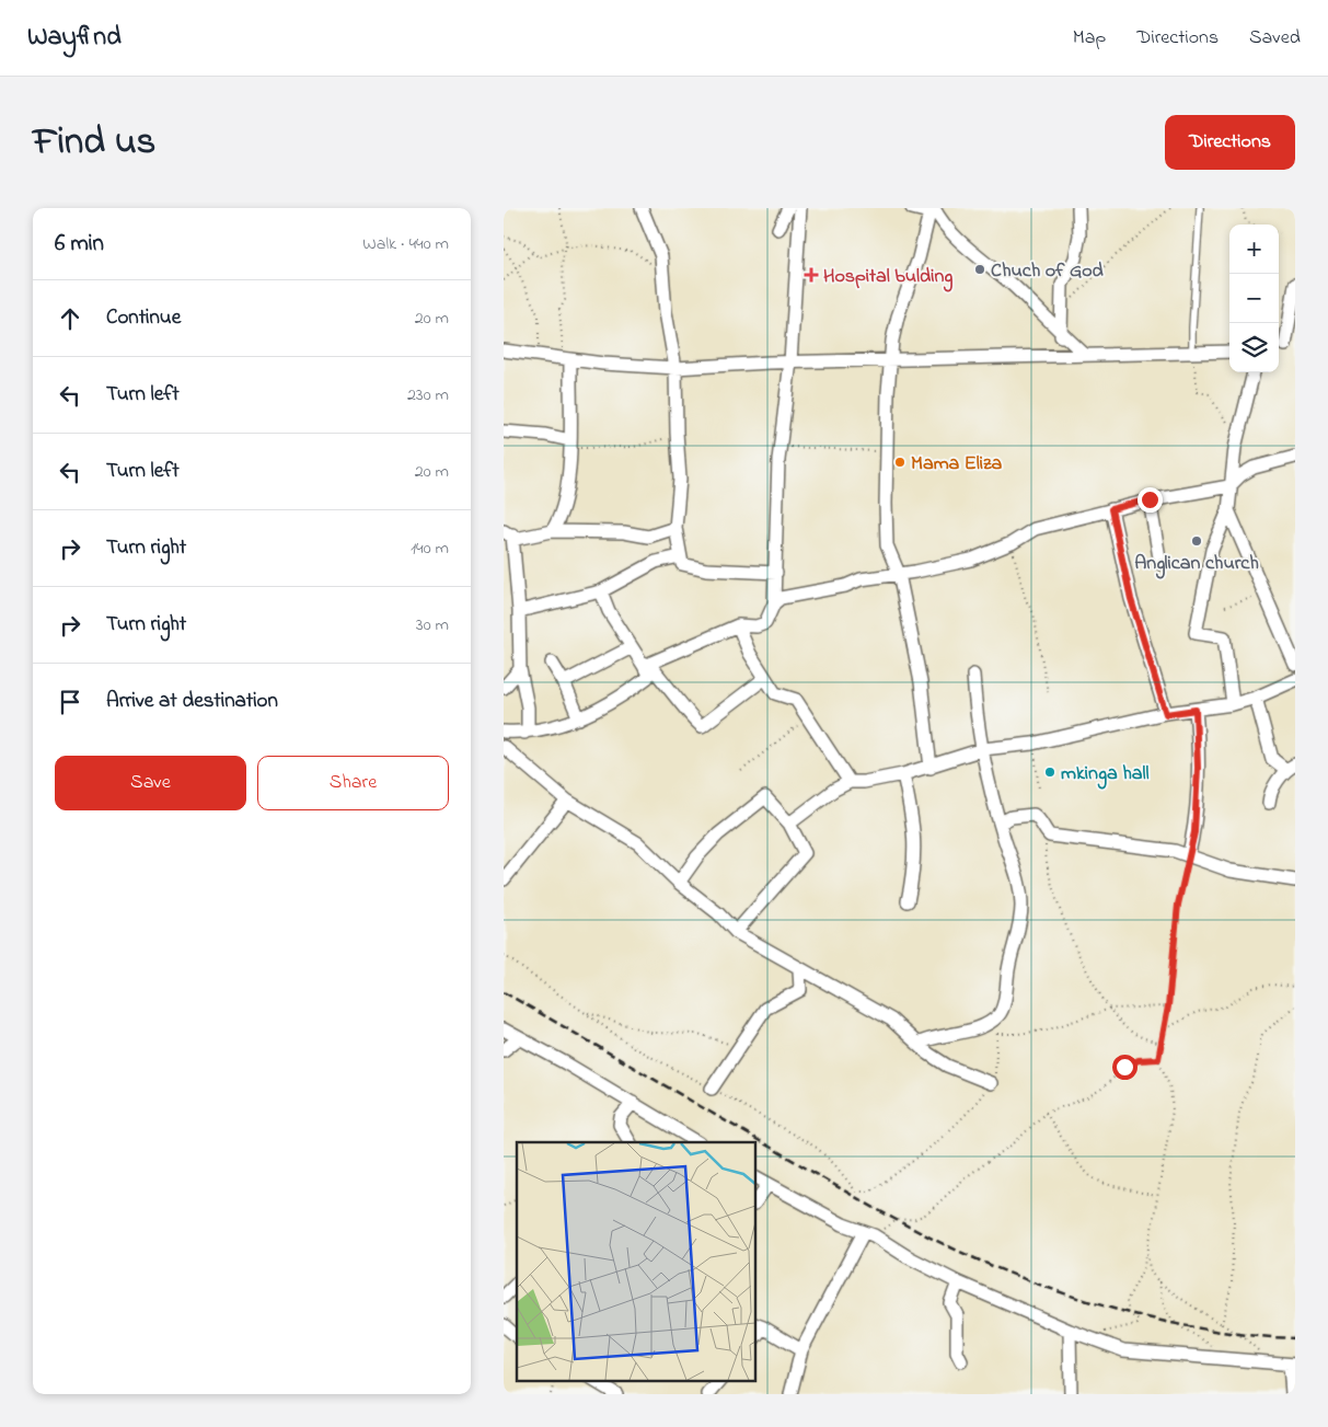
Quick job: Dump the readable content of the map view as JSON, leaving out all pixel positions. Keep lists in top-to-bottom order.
{
  "places": {
    "other": [
      "Chuch of God",
      "Mama Eliza",
      "Anglican church",
      "mkinga hall"
    ],
    "health": ["Hospital bulding"]
  },
  "page": {
    "header": "Wayfind",
    "nav": ["Map", "Directions", "Saved"],
    "title": "Find us",
    "buttons": [
      "Directions",
      ["Save", "Share"]
    ],
    "heading": ["6 min", "Walk · 440 m"],
    "map_buttons": ["+", "−"],
    "list": [
      ["Continue", "20 m"],
      ["Turn left", "230 m"],
      ["Turn left", "20 m"],
      ["Turn right", "140 m"],
      ["Turn right", "30 m"],
      "Arrive at destination"
    ]
  }
}
